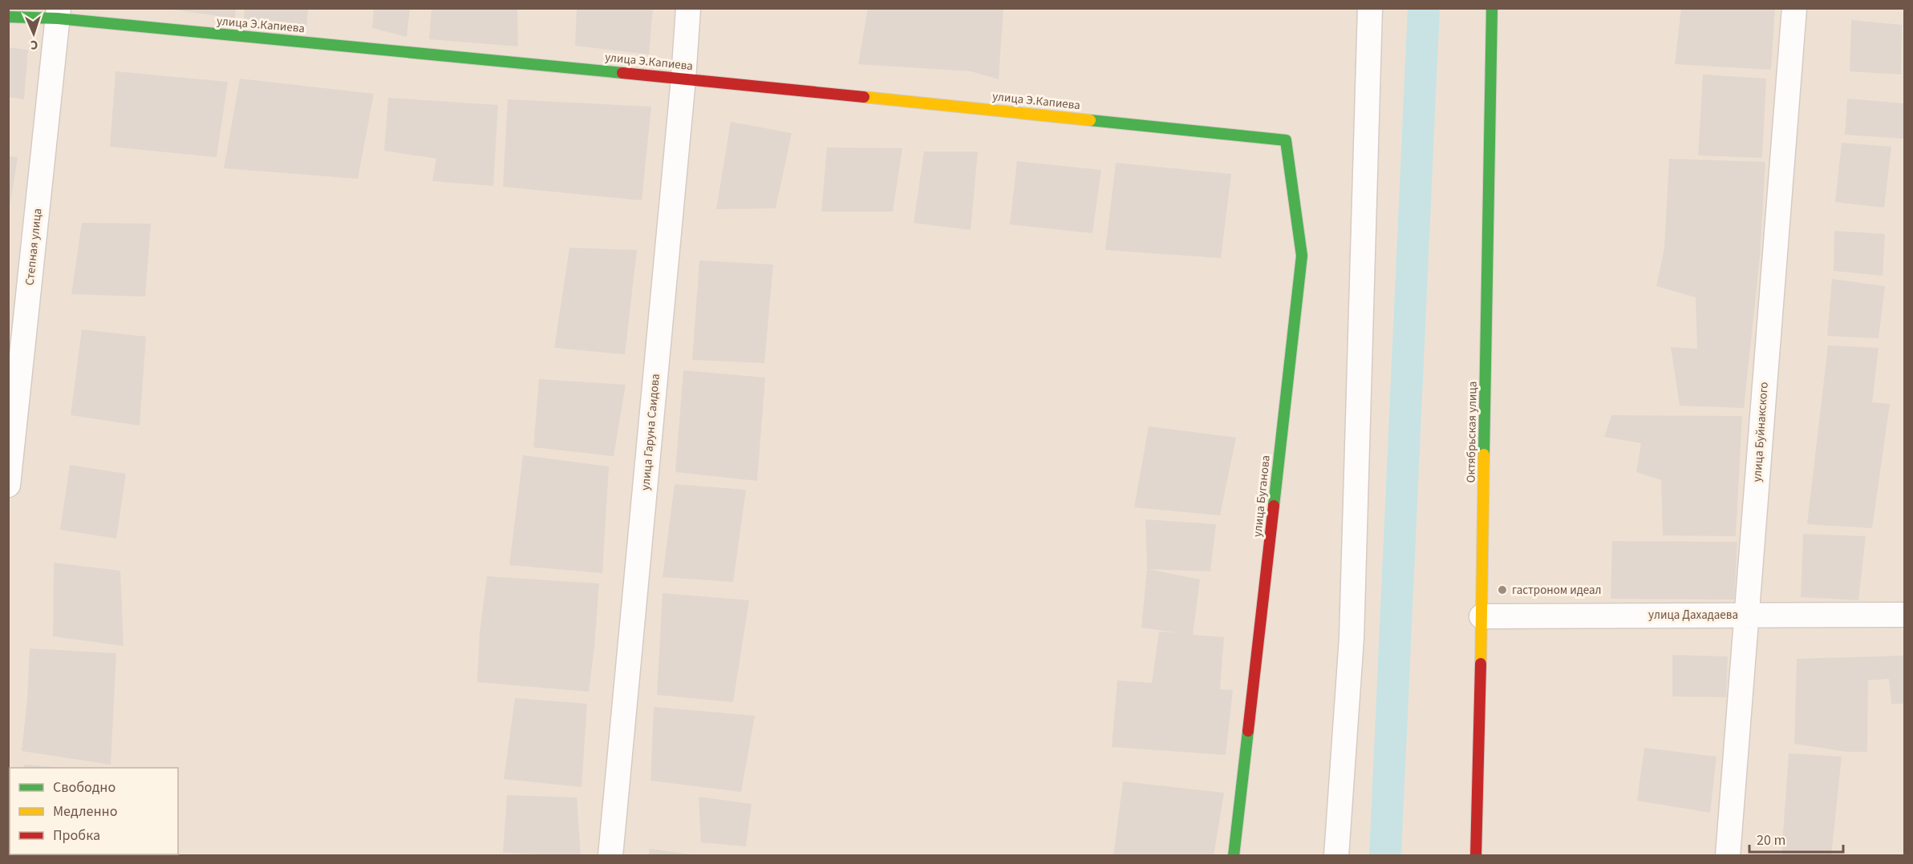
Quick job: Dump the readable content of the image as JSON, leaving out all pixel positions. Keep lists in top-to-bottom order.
{
  "streets": {
    "street": [
      "улица Э.Капиева",
      "Степная улица",
      "улица Гаруна Саидова",
      "Октябрьская улица",
      "улица Буйнакского",
      "улица Буганова",
      "улица Дахадаева"
    ]
  },
  "crossings": [
    ["улица Э.Капиева", "Степная улица"],
    ["улица Э.Капиева", "улица Гаруна Саидова"],
    ["улица Э.Капиева", "улица Буганова"],
    ["Октябрьская улица", "улица Дахадаева"],
    ["улица Буйнакского", "улица Дахадаева"]
  ],
  "places": ["гастроном идеал"],
  "legend": ["Свободно", "Медленно", "Пробка"],
  "scale_bar": "20 m",
  "north": "bottom"
}
